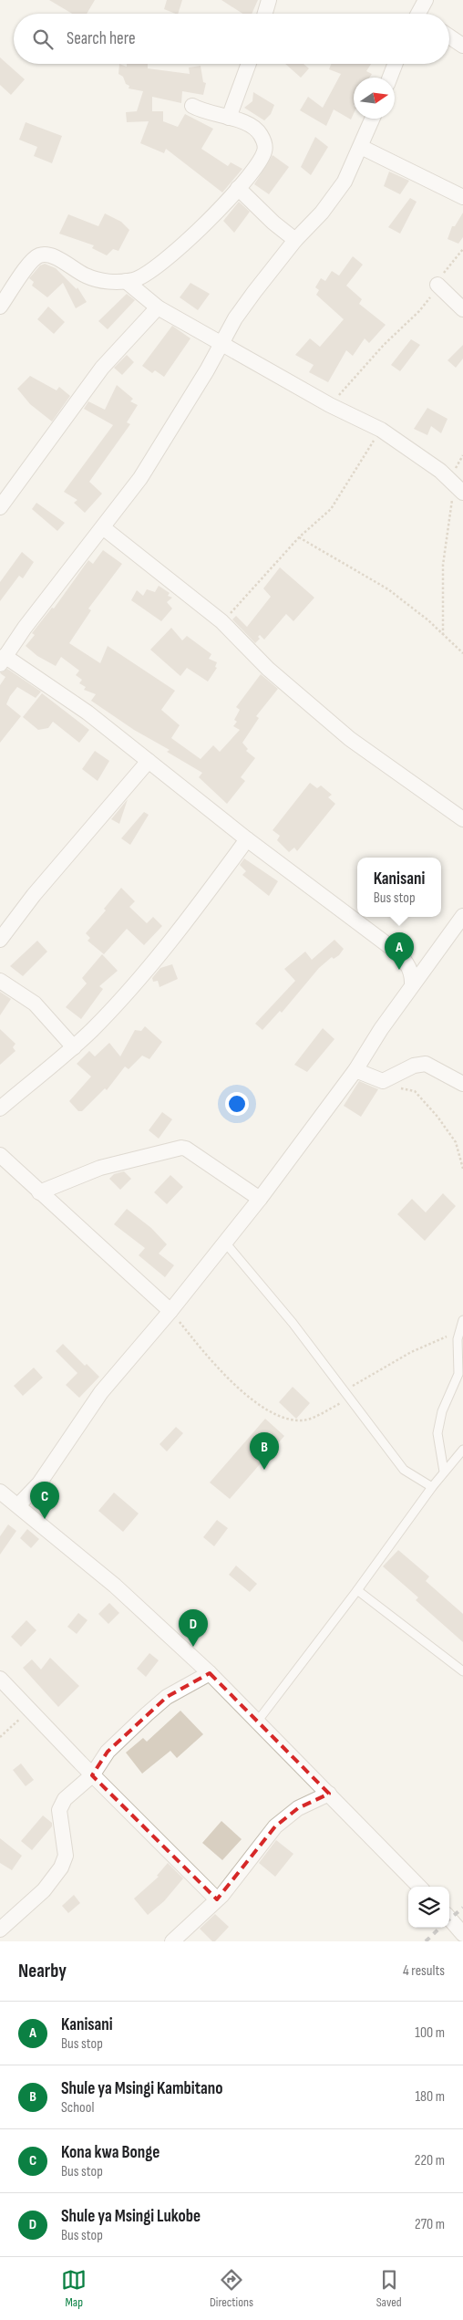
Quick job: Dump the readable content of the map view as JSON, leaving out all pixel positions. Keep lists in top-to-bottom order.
{
  "north": "right",
  "page": {
    "search": "Search here",
    "popup": ["Kanisani", "Bus stop"],
    "pins": [
      "A",
      "B",
      "C",
      "D"
    ],
    "heading": ["Nearby", "4 results"],
    "list": [
      {
        "mark": "A",
        "name": "Kanisani",
        "note": "Bus stop",
        "value": "100 m"
      },
      {
        "mark": "B",
        "name": "Shule ya Msingi Kambitano",
        "note": "School",
        "value": "180 m"
      },
      {
        "mark": "C",
        "name": "Kona kwa Bonge",
        "note": "Bus stop",
        "value": "220 m"
      },
      {
        "mark": "D",
        "name": "Shule ya Msingi Lukobe",
        "note": "Bus stop",
        "value": "270 m"
      }
    ],
    "nav": ["Map", "Directions", "Saved"]
  }
}
